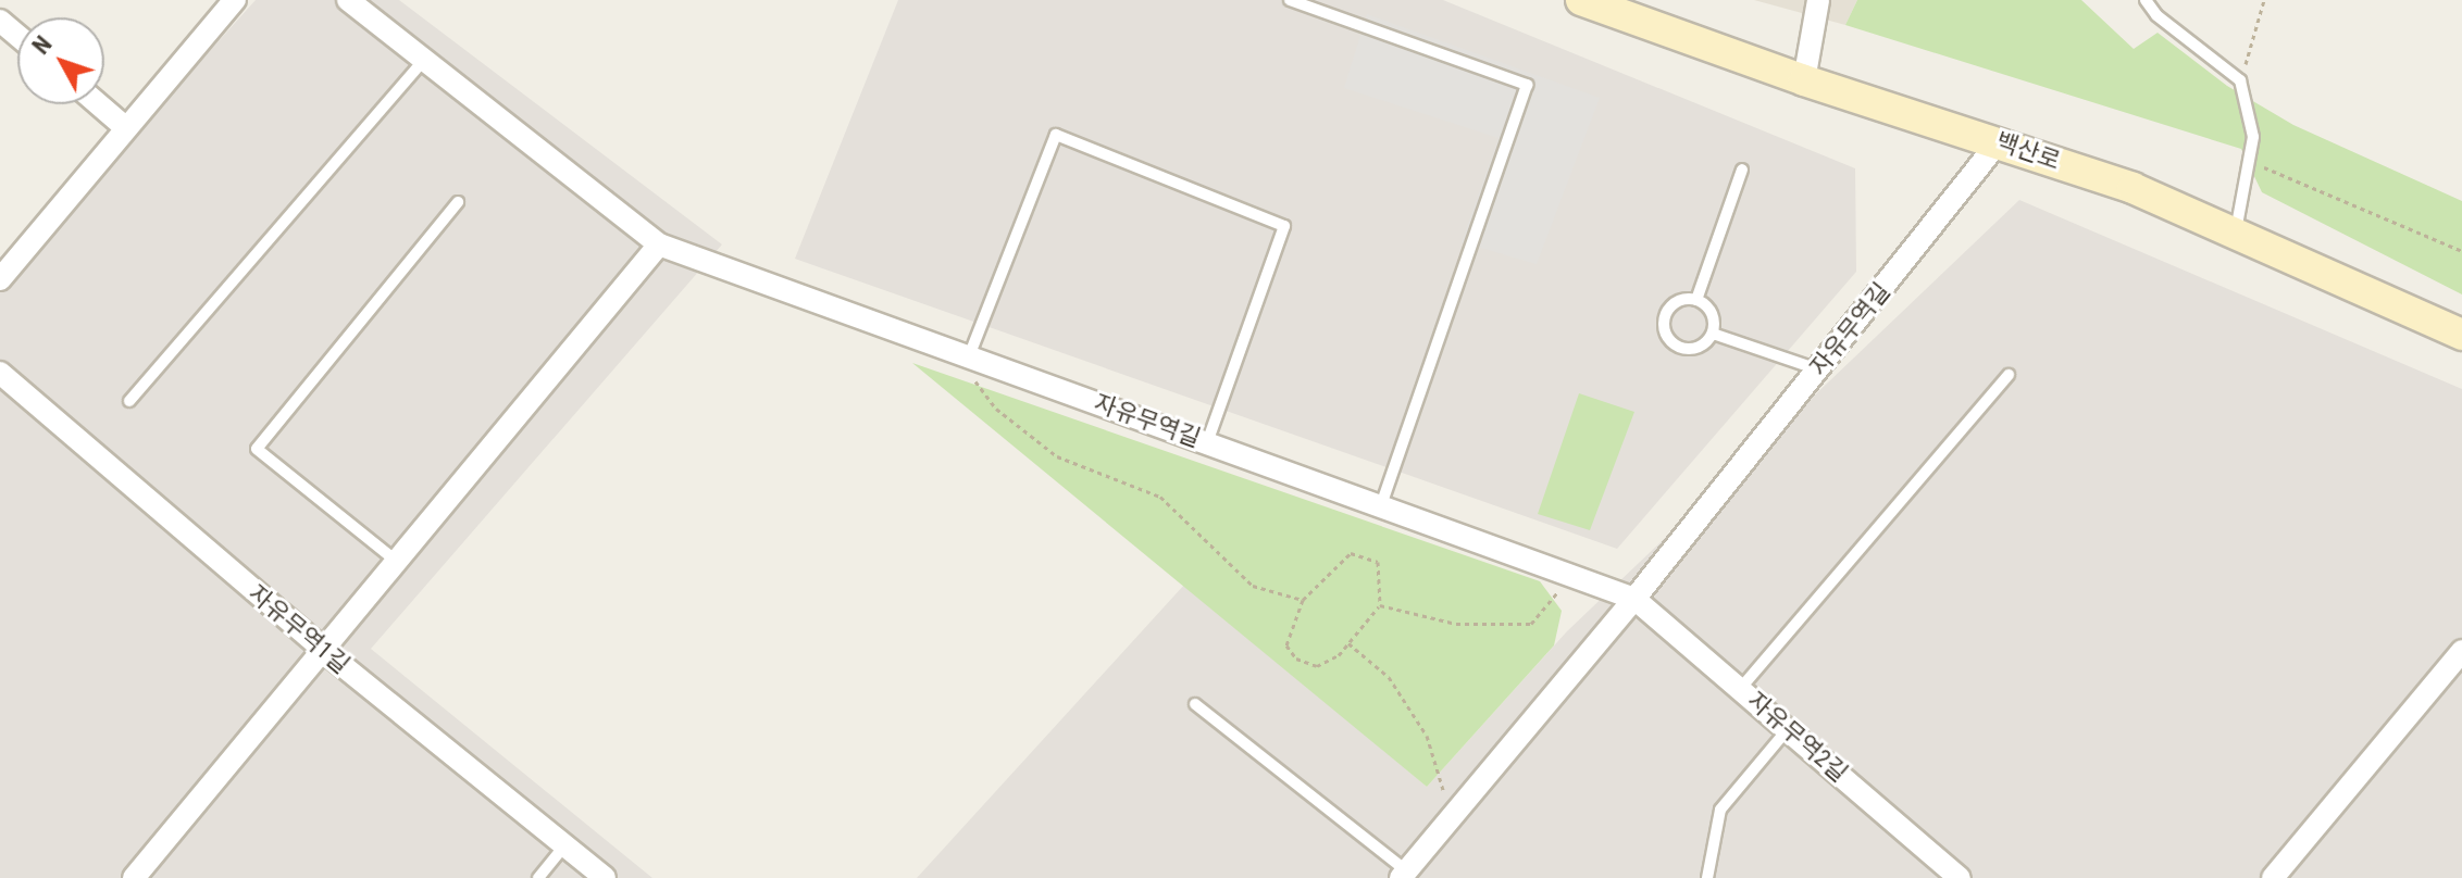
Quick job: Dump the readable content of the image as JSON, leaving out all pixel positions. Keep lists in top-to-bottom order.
{
  "streets": {
    "main road": ["백산로"],
    "street": ["자유무역길", "자유무역1길", "자유무역2길"]
  },
  "crossings": [
    ["백산로", "자유무역길"],
    ["자유무역길", "자유무역2길"]
  ],
  "north": "top left"
}
